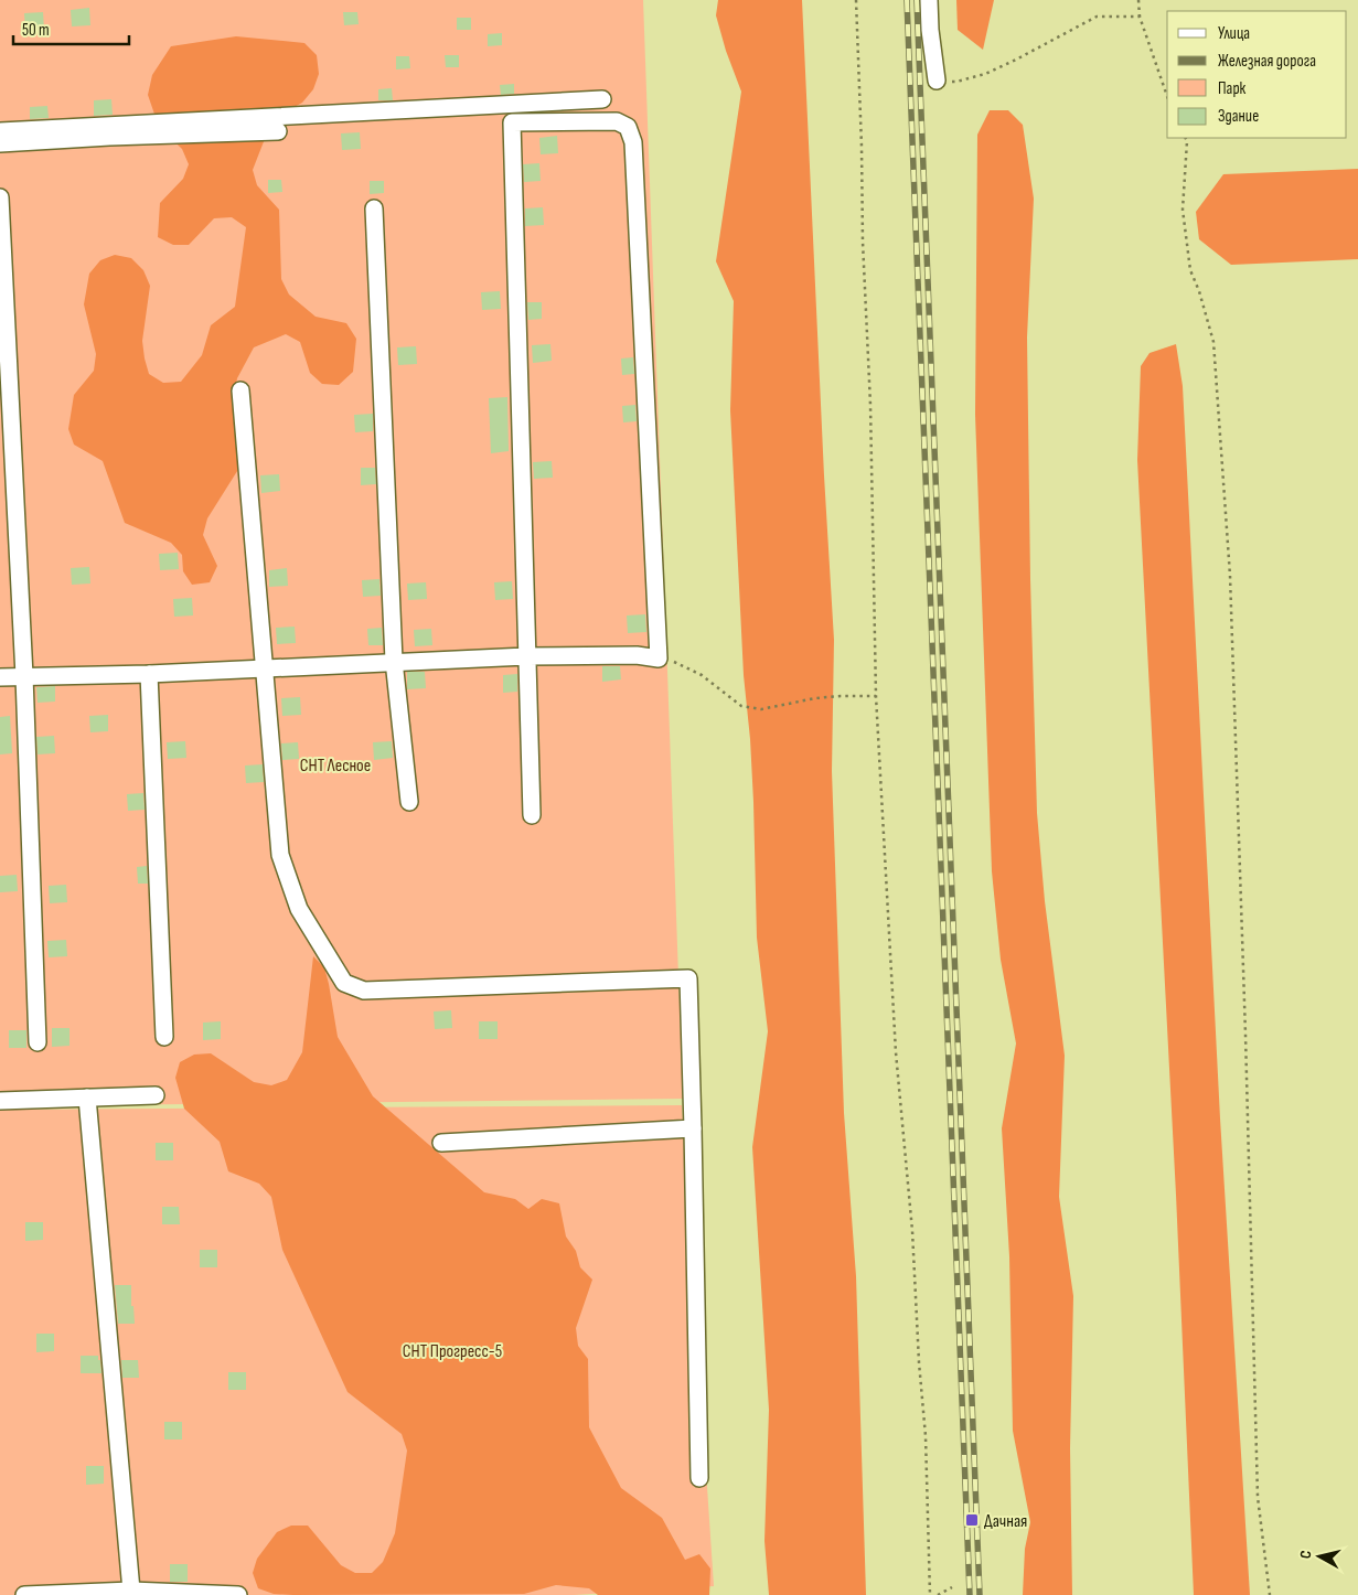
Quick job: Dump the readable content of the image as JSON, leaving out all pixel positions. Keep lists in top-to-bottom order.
{
  "parks": ["СНТ Лесное", "СНТ Прогресс-5"],
  "places": {
    "transit": ["Дачная"]
  },
  "legend": [
    "Улица",
    "Железная дорога",
    "Парк",
    "Здание"
  ],
  "scale_bar": "50 m",
  "north": "left"
}
